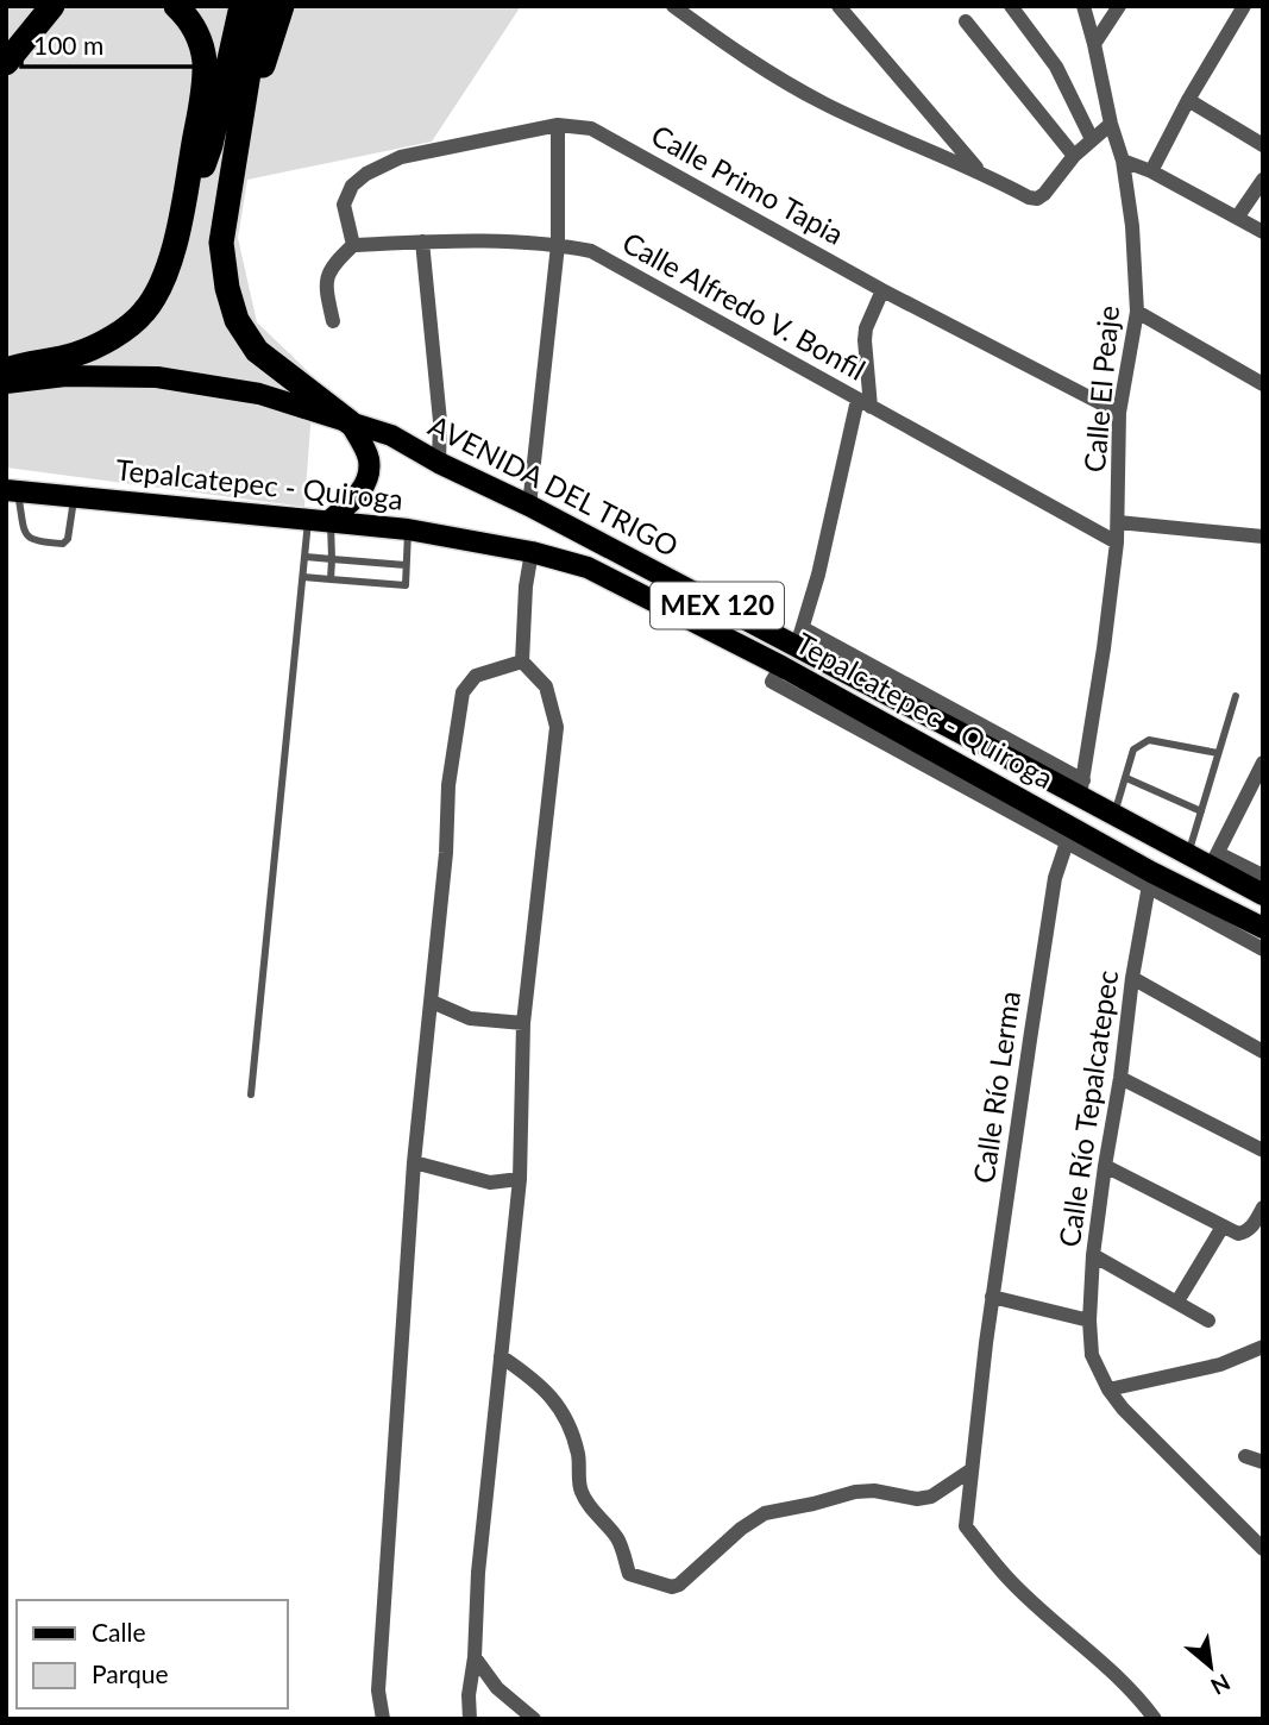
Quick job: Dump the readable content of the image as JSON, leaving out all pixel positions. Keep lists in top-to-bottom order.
{
  "streets": {
    "main road": ["Tepalcatepec - Quiroga", "AVENIDA DEL TRIGO", "MEX 120"],
    "street": [
      "Calle Primo Tapia",
      "Calle Alfredo V. Bonfil",
      "Calle El Peaje",
      "Calle Río Lerma",
      "Calle Río Tepalcatepec"
    ]
  },
  "crossings": [
    ["Calle Primo Tapia", "Calle Alfredo V. Bonfil"],
    ["Calle Primo Tapia", "Calle El Peaje"],
    ["Calle Alfredo V. Bonfil", "Calle El Peaje"],
    ["Calle El Peaje", "AVENIDA DEL TRIGO"],
    ["Calle El Peaje", "MEX 120"],
    ["Tepalcatepec - Quiroga", "Calle Río Tepalcatepec"],
    ["AVENIDA DEL TRIGO", "MEX 120"]
  ],
  "legend": ["Calle", "Parque"],
  "scale_bar": "100 m",
  "north": "bottom right"
}
